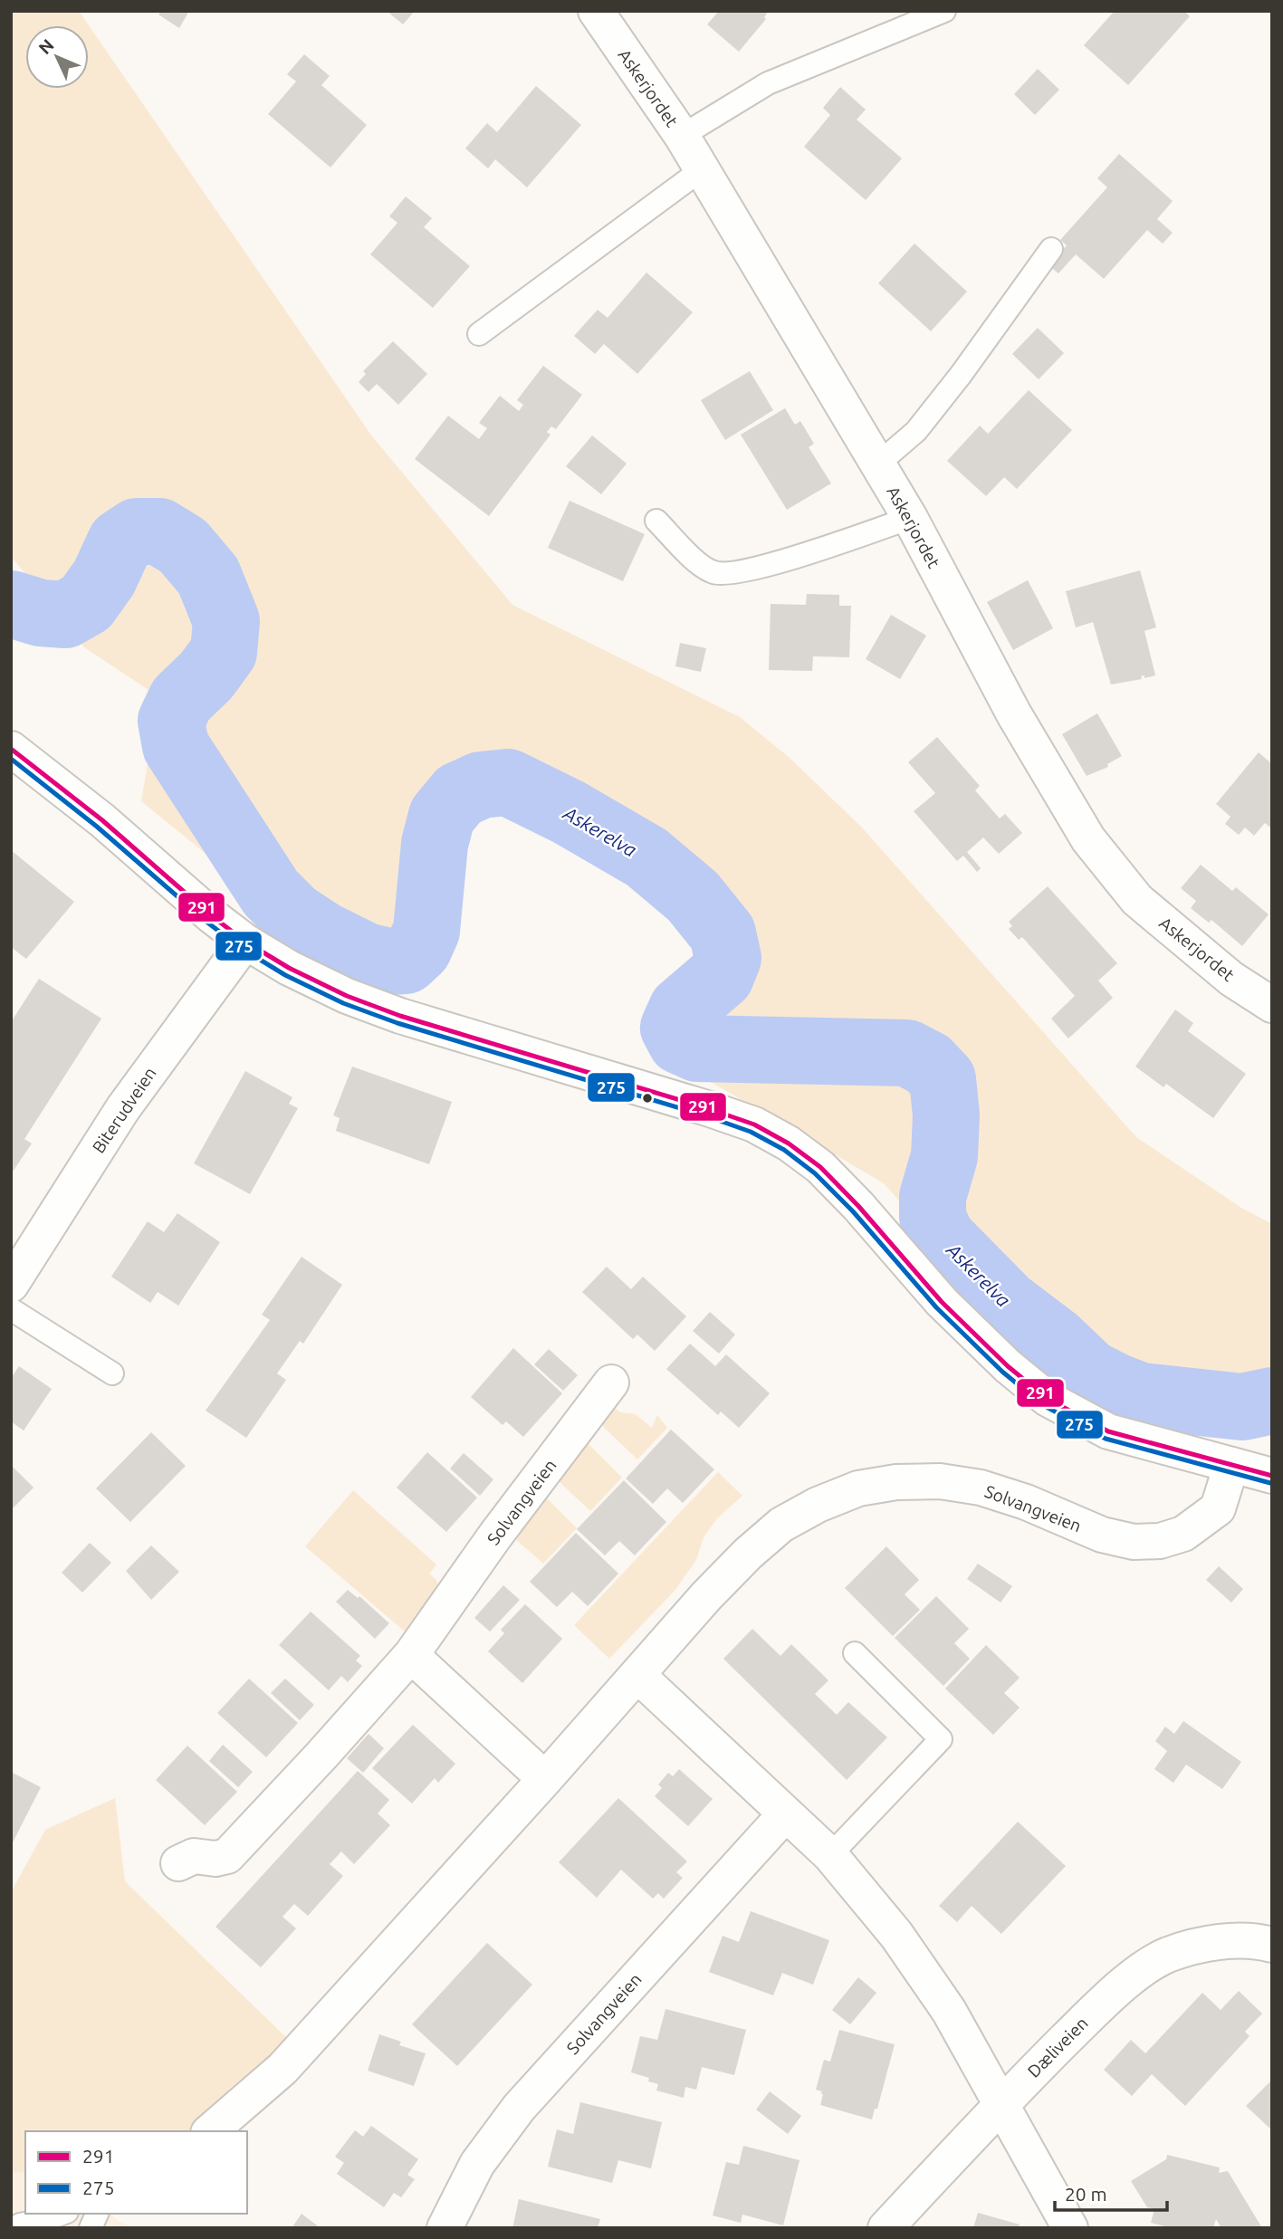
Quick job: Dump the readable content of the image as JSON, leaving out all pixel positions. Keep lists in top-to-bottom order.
{
  "streets": {
    "street": [
      "Askerjordet",
      "Biterudveien",
      "Solvangveien",
      "Dæliveien"
    ]
  },
  "water": ["Askerelva"],
  "lines": ["transit line 291", "transit line 275"],
  "legend": ["291", "275"],
  "scale_bar": "20 m",
  "north": "top left"
}
